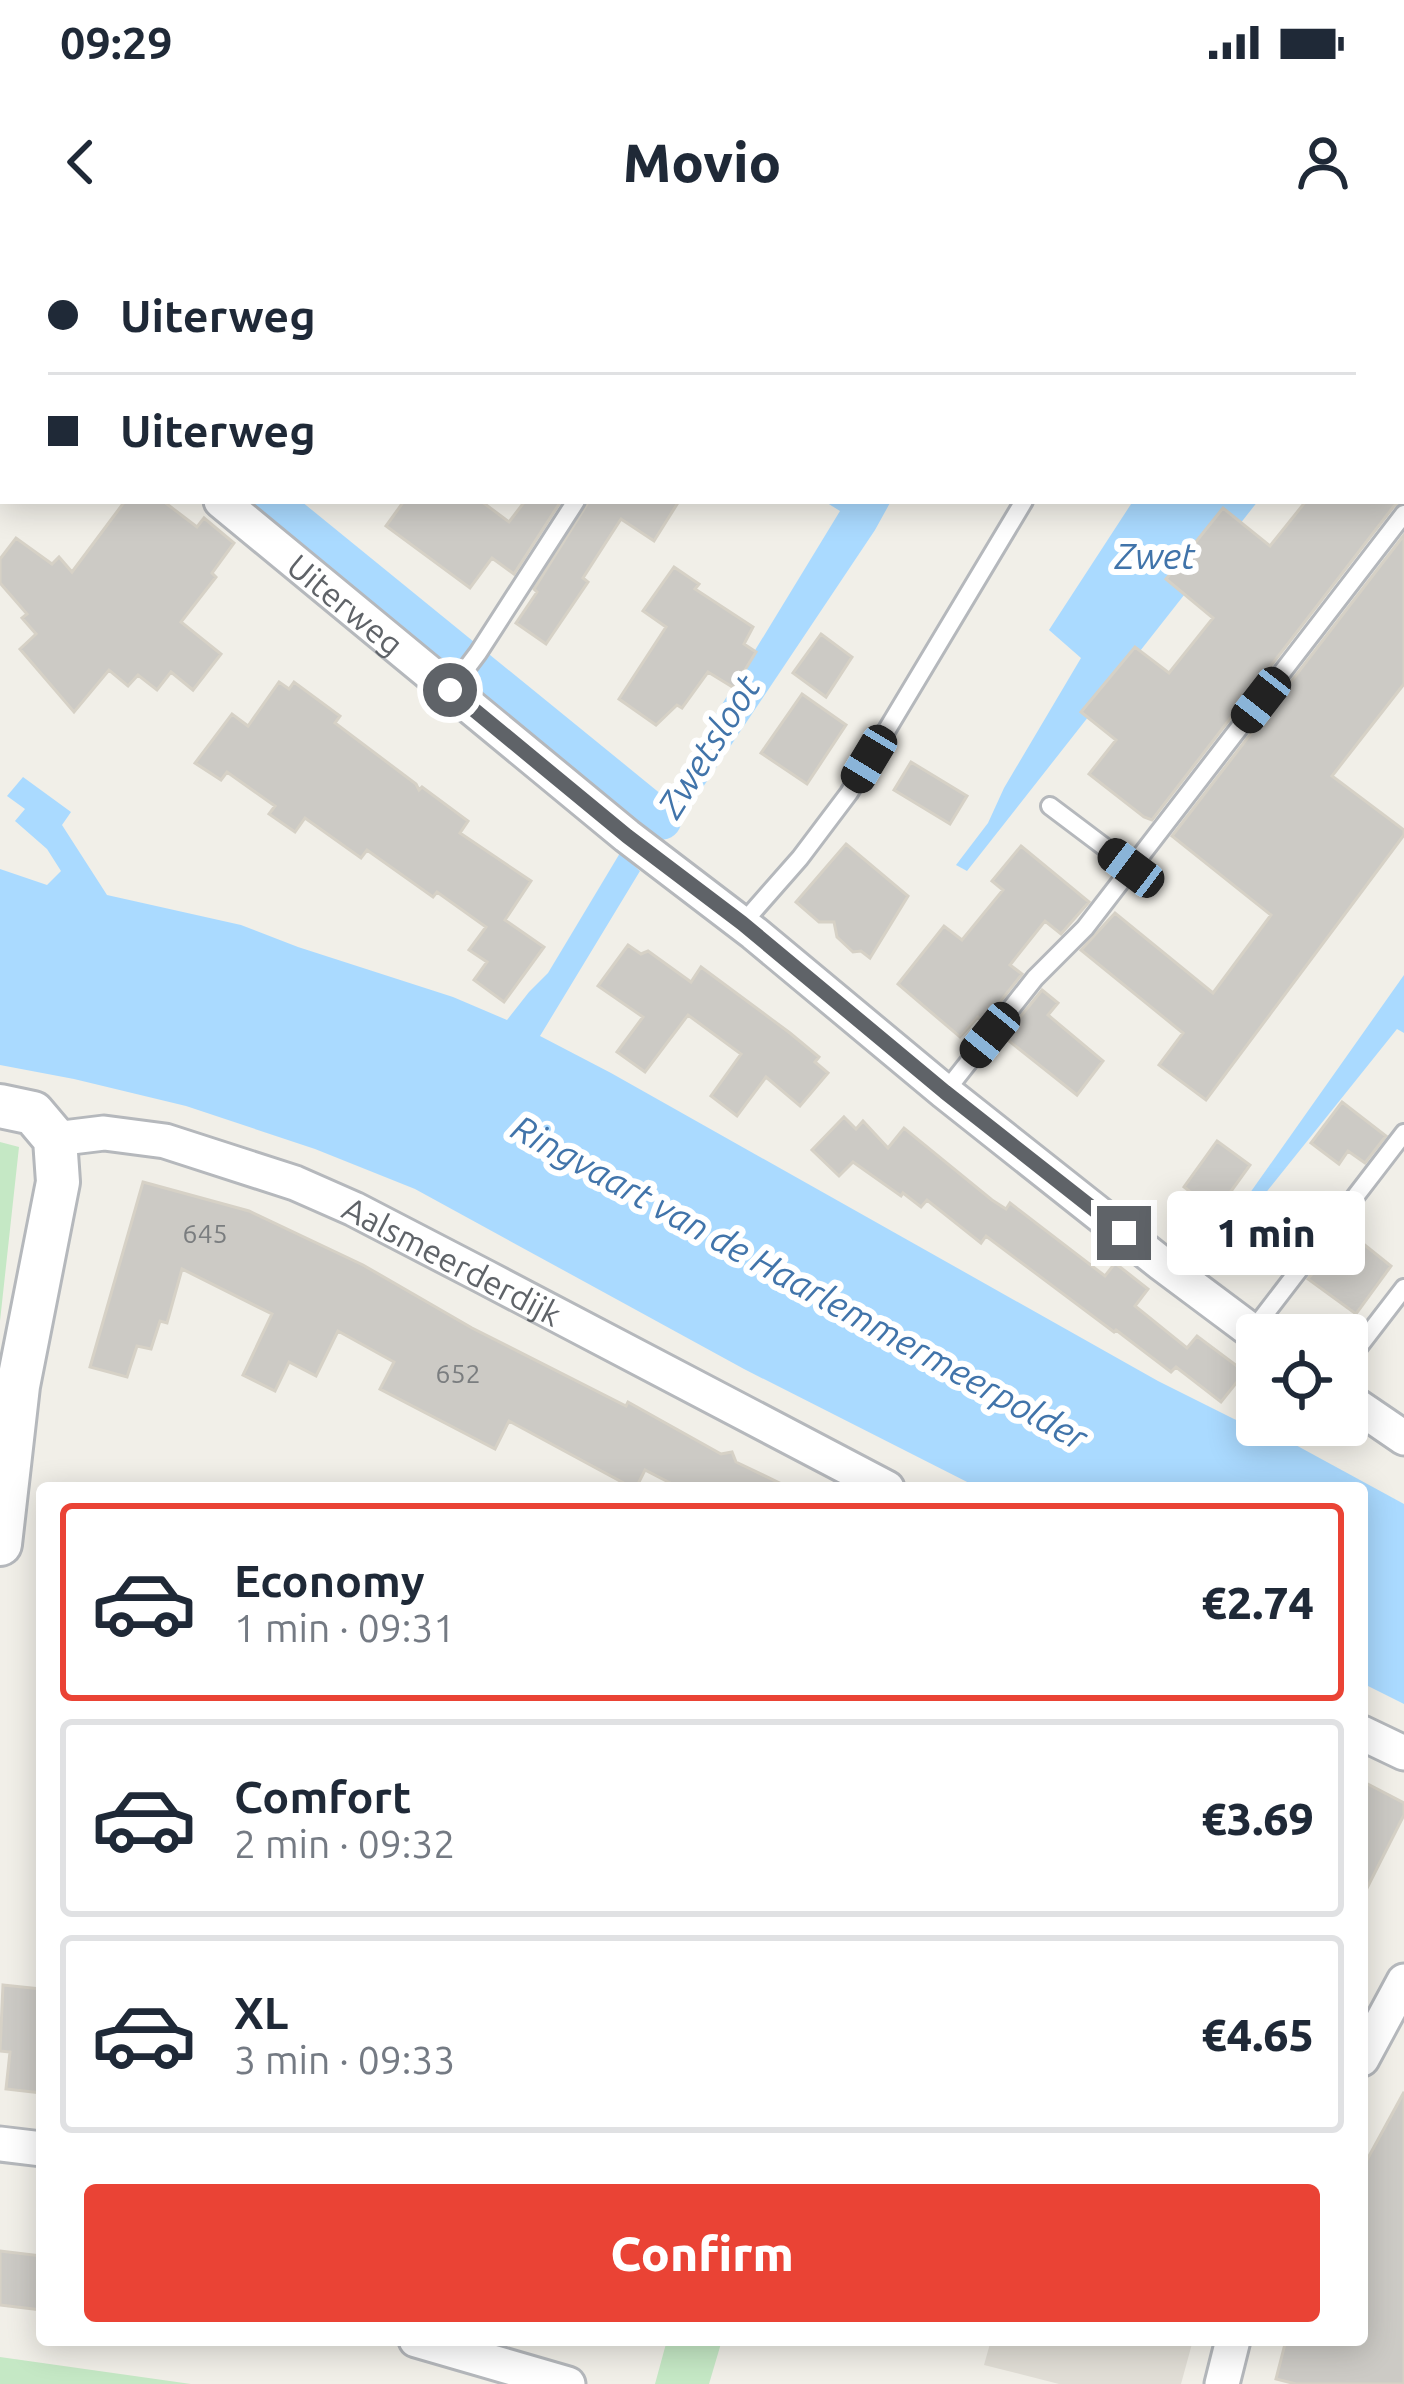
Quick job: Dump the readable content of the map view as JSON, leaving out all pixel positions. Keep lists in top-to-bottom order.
{
  "streets": {
    "street": ["Uiterweg", "Aalsmeerderdijk"]
  },
  "water": ["Zwet", "Zwetsloot", "Ringvaart van de Haarlemmermeerpolder"],
  "house_numbers": ["645", "652"],
  "page": {
    "status": "09:29",
    "header": "Movio",
    "banner": ["Uiterweg", "Uiterweg"],
    "bubble": "1 min",
    "list": [
      {
        "name": "Economy",
        "note": "1 min · 09:31",
        "value": "€2.74"
      },
      {
        "name": "Comfort",
        "note": "2 min · 09:32",
        "value": "€3.69"
      },
      {
        "name": "XL",
        "note": "3 min · 09:33",
        "value": "€4.65"
      }
    ],
    "buttons": "Confirm"
  }
}
